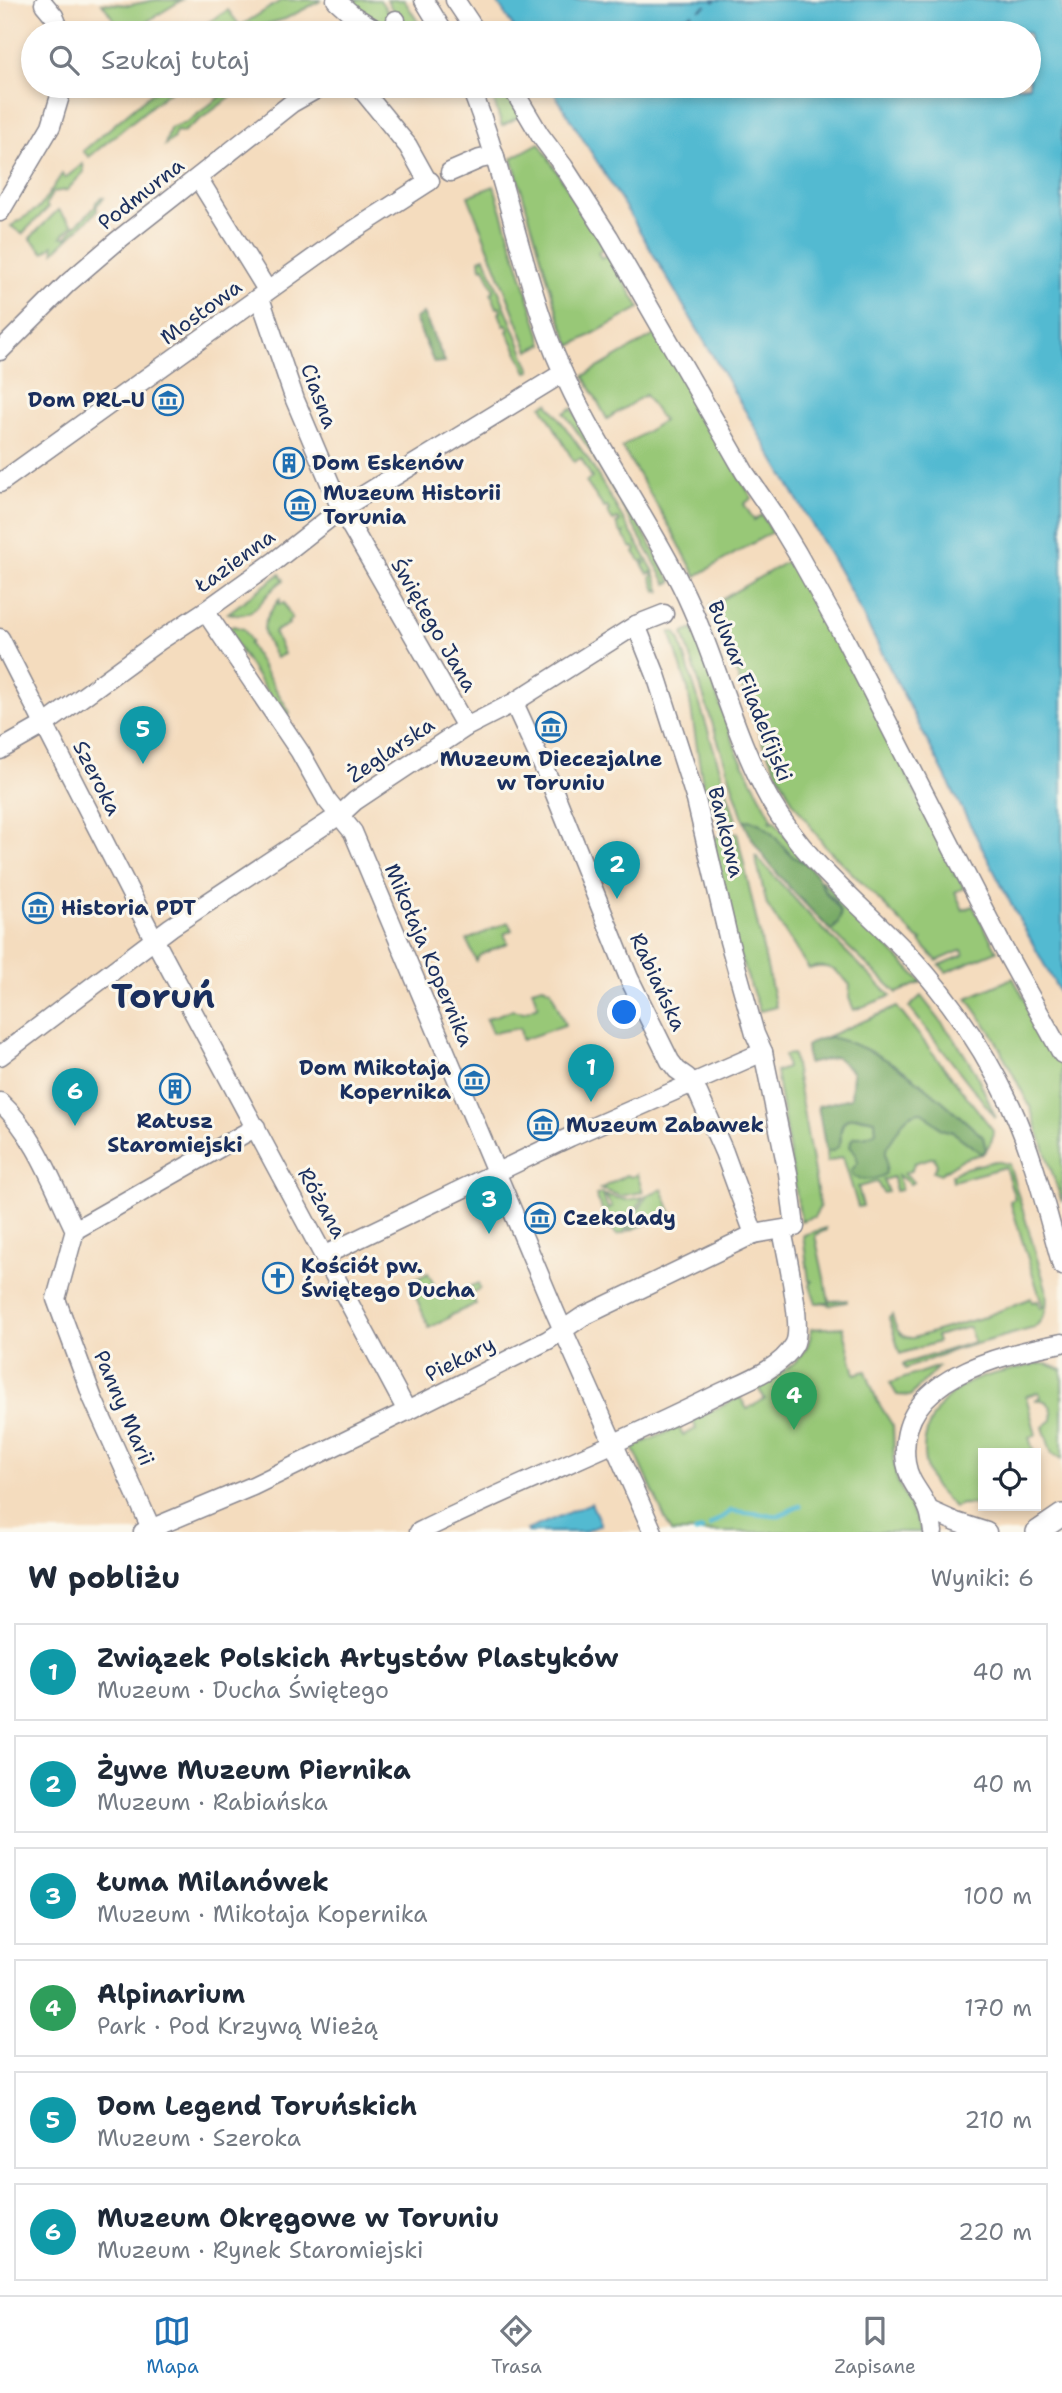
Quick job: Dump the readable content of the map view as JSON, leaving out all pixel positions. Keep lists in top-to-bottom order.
{
  "streets": {
    "street": [
      "Podmurna",
      "Mostowa",
      "Ciasna",
      "Łazienna",
      "Świętego Jana",
      "Bulwar Filadelfijski",
      "Żeglarska",
      "Szeroka",
      "Bankowa",
      "Mikołaja Kopernika",
      "Rabiańska",
      "Różana",
      "Piekary",
      "Panny Marii"
    ]
  },
  "crossings": [
    ["Podmurna", "Ciasna"],
    ["Mostowa", "Ciasna"],
    ["Ciasna", "Łazienna"],
    ["Ciasna", "Świętego Jana"],
    ["Łazienna", "Świętego Jana"],
    ["Łazienna", "Bulwar Filadelfijski"],
    ["Łazienna", "Szeroka"],
    ["Łazienna", "Mikołaja Kopernika"],
    ["Świętego Jana", "Żeglarska"],
    ["Bulwar Filadelfijski", "Żeglarska"],
    ["Żeglarska", "Szeroka"],
    ["Żeglarska", "Bankowa"],
    ["Żeglarska", "Mikołaja Kopernika"],
    ["Żeglarska", "Rabiańska"],
    ["Szeroka", "Różana"],
    ["Bankowa", "Mikołaja Kopernika"],
    ["Bankowa", "Piekary"],
    ["Mikołaja Kopernika", "Piekary"],
    ["Rabiańska", "Piekary"],
    ["Różana", "Piekary"],
    ["Piekary", "Panny Marii"]
  ],
  "districts": ["Toruń"],
  "places": {
    "museum": [
      "Dom PRL-U",
      "Muzeum Historii Torunia",
      "Muzeum Diecezjalne w Toruniu",
      "Historia PDT",
      "Dom Mikołaja Kopernika",
      "Muzeum Zabawek",
      "Czekolady"
    ],
    "building": ["Dom Eskenów", "Ratusz Staromiejski"],
    "church": ["Kościół pw. Świętego Ducha"]
  },
  "page": {
    "search": "Szukaj tutaj",
    "pins": [
      "5",
      "2",
      "1",
      "6",
      "3",
      "4"
    ],
    "heading": ["W pobliżu", "Wyniki: 6"],
    "list": [
      {
        "mark": "1",
        "name": "Związek Polskich Artystów Plastyków",
        "note": "Muzeum · Ducha Świętego",
        "value": "40 m"
      },
      {
        "mark": "2",
        "name": "Żywe Muzeum Piernika",
        "note": "Muzeum · Rabiańska",
        "value": "40 m"
      },
      {
        "mark": "3",
        "name": "Łuma Milanówek",
        "note": "Muzeum · Mikołaja Kopernika",
        "value": "100 m"
      },
      {
        "mark": "4",
        "name": "Alpinarium",
        "note": "Park · Pod Krzywą Wieżą",
        "value": "170 m"
      },
      {
        "mark": "5",
        "name": "Dom Legend Toruńskich",
        "note": "Muzeum · Szeroka",
        "value": "210 m"
      },
      {
        "mark": "6",
        "name": "Muzeum Okręgowe w Toruniu",
        "note": "Muzeum · Rynek Staromiejski",
        "value": "220 m"
      }
    ],
    "nav": ["Mapa", "Trasa", "Zapisane"]
  }
}
